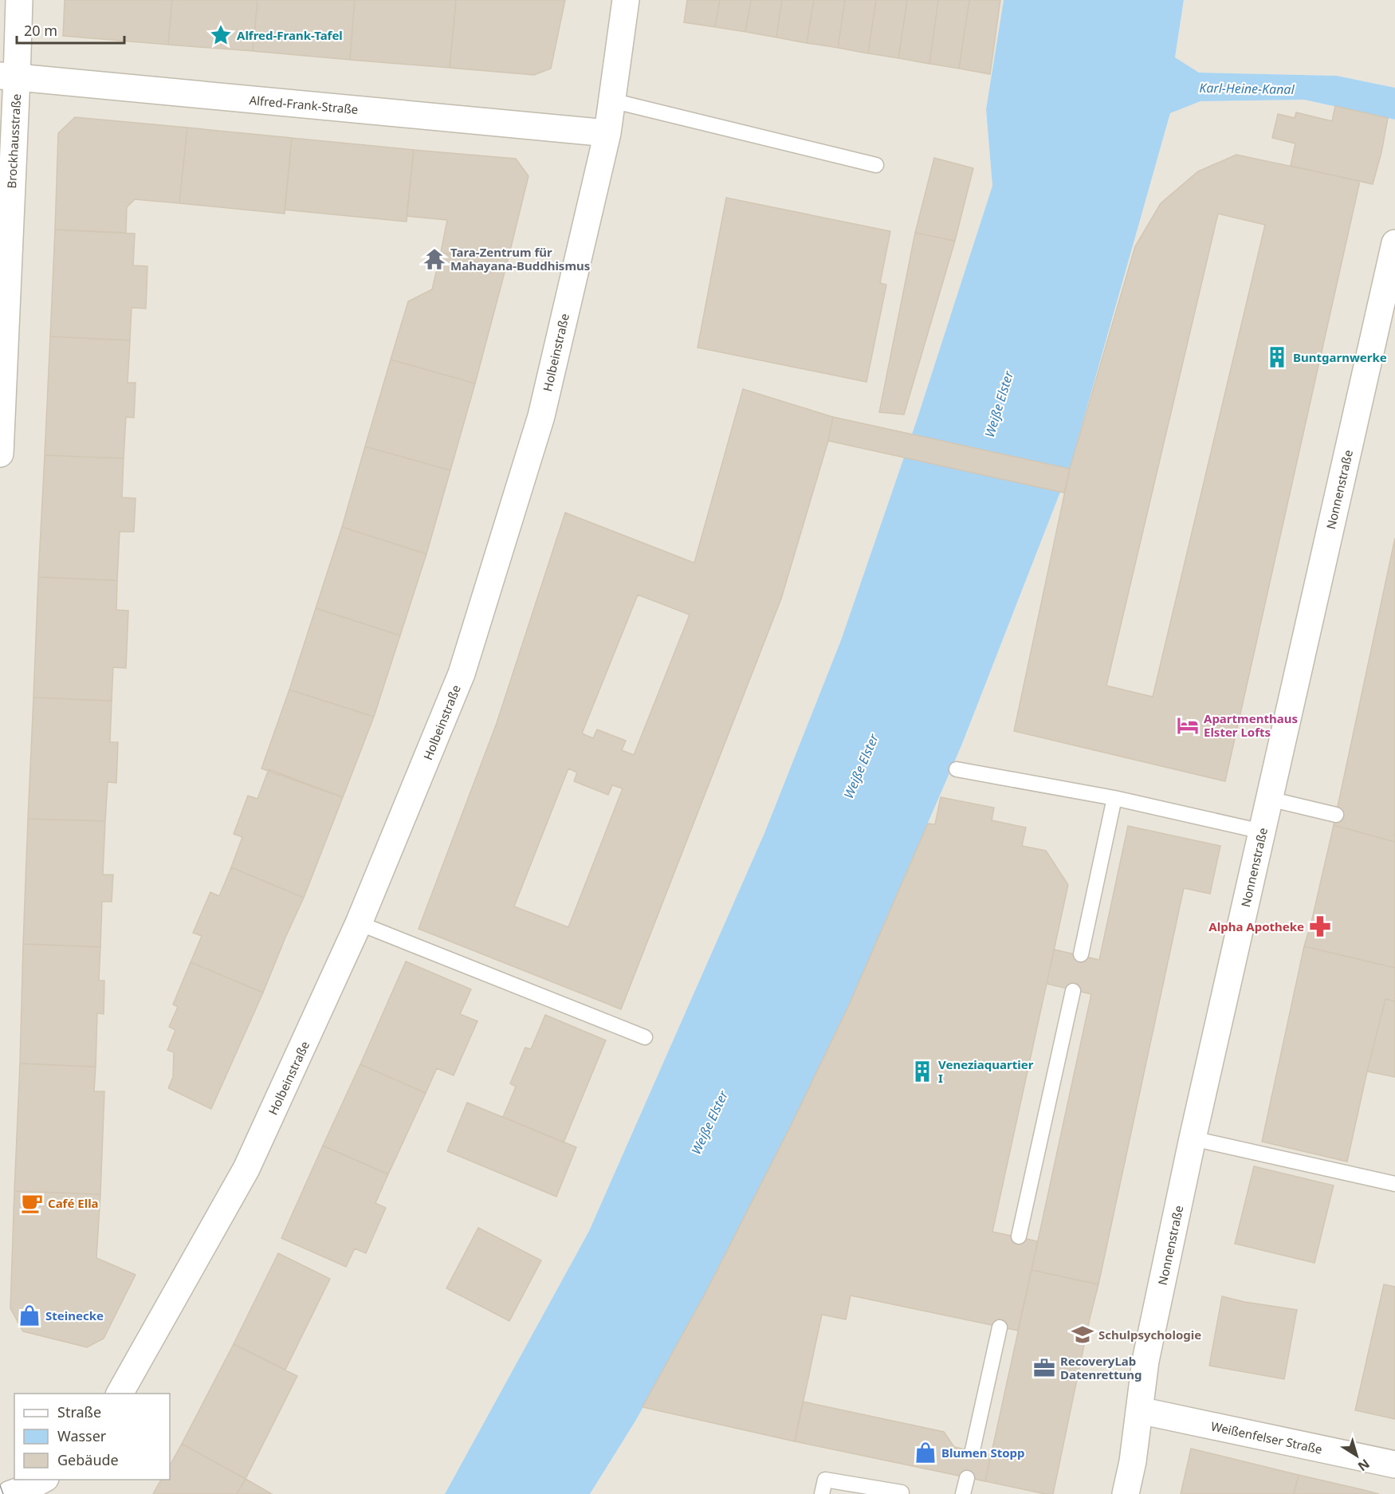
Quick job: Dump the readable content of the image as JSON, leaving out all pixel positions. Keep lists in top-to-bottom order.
{
  "streets": {
    "street": [
      "Alfred-Frank-Straße",
      "Brockhausstraße",
      "Holbeinstraße",
      "Nonnenstraße",
      "Weißenfelser Straße"
    ]
  },
  "crossings": [
    ["Alfred-Frank-Straße", "Brockhausstraße"],
    ["Alfred-Frank-Straße", "Holbeinstraße"],
    ["Nonnenstraße", "Weißenfelser Straße"]
  ],
  "water": ["Karl-Heine-Kanal", "Weiße Elster"],
  "places": {
    "place": ["Alfred-Frank-Tafel"],
    "temple": ["Tara-Zentrum für Mahayana-Buddhismus"],
    "building": ["Buntgarnwerke", "Veneziaquartier I"],
    "hotel": ["Apartmenthaus Elster Lofts"],
    "pharmacy": ["Alpha Apotheke"],
    "cafe": ["Café Ella"],
    "shop": ["Steinecke", "Blumen Stopp"],
    "school or university": ["Schulpsychologie"],
    "office": ["RecoveryLab Datenrettung"]
  },
  "legend": ["Straße", "Wasser", "Gebäude"],
  "scale_bar": "20 m",
  "north": "bottom right"
}
